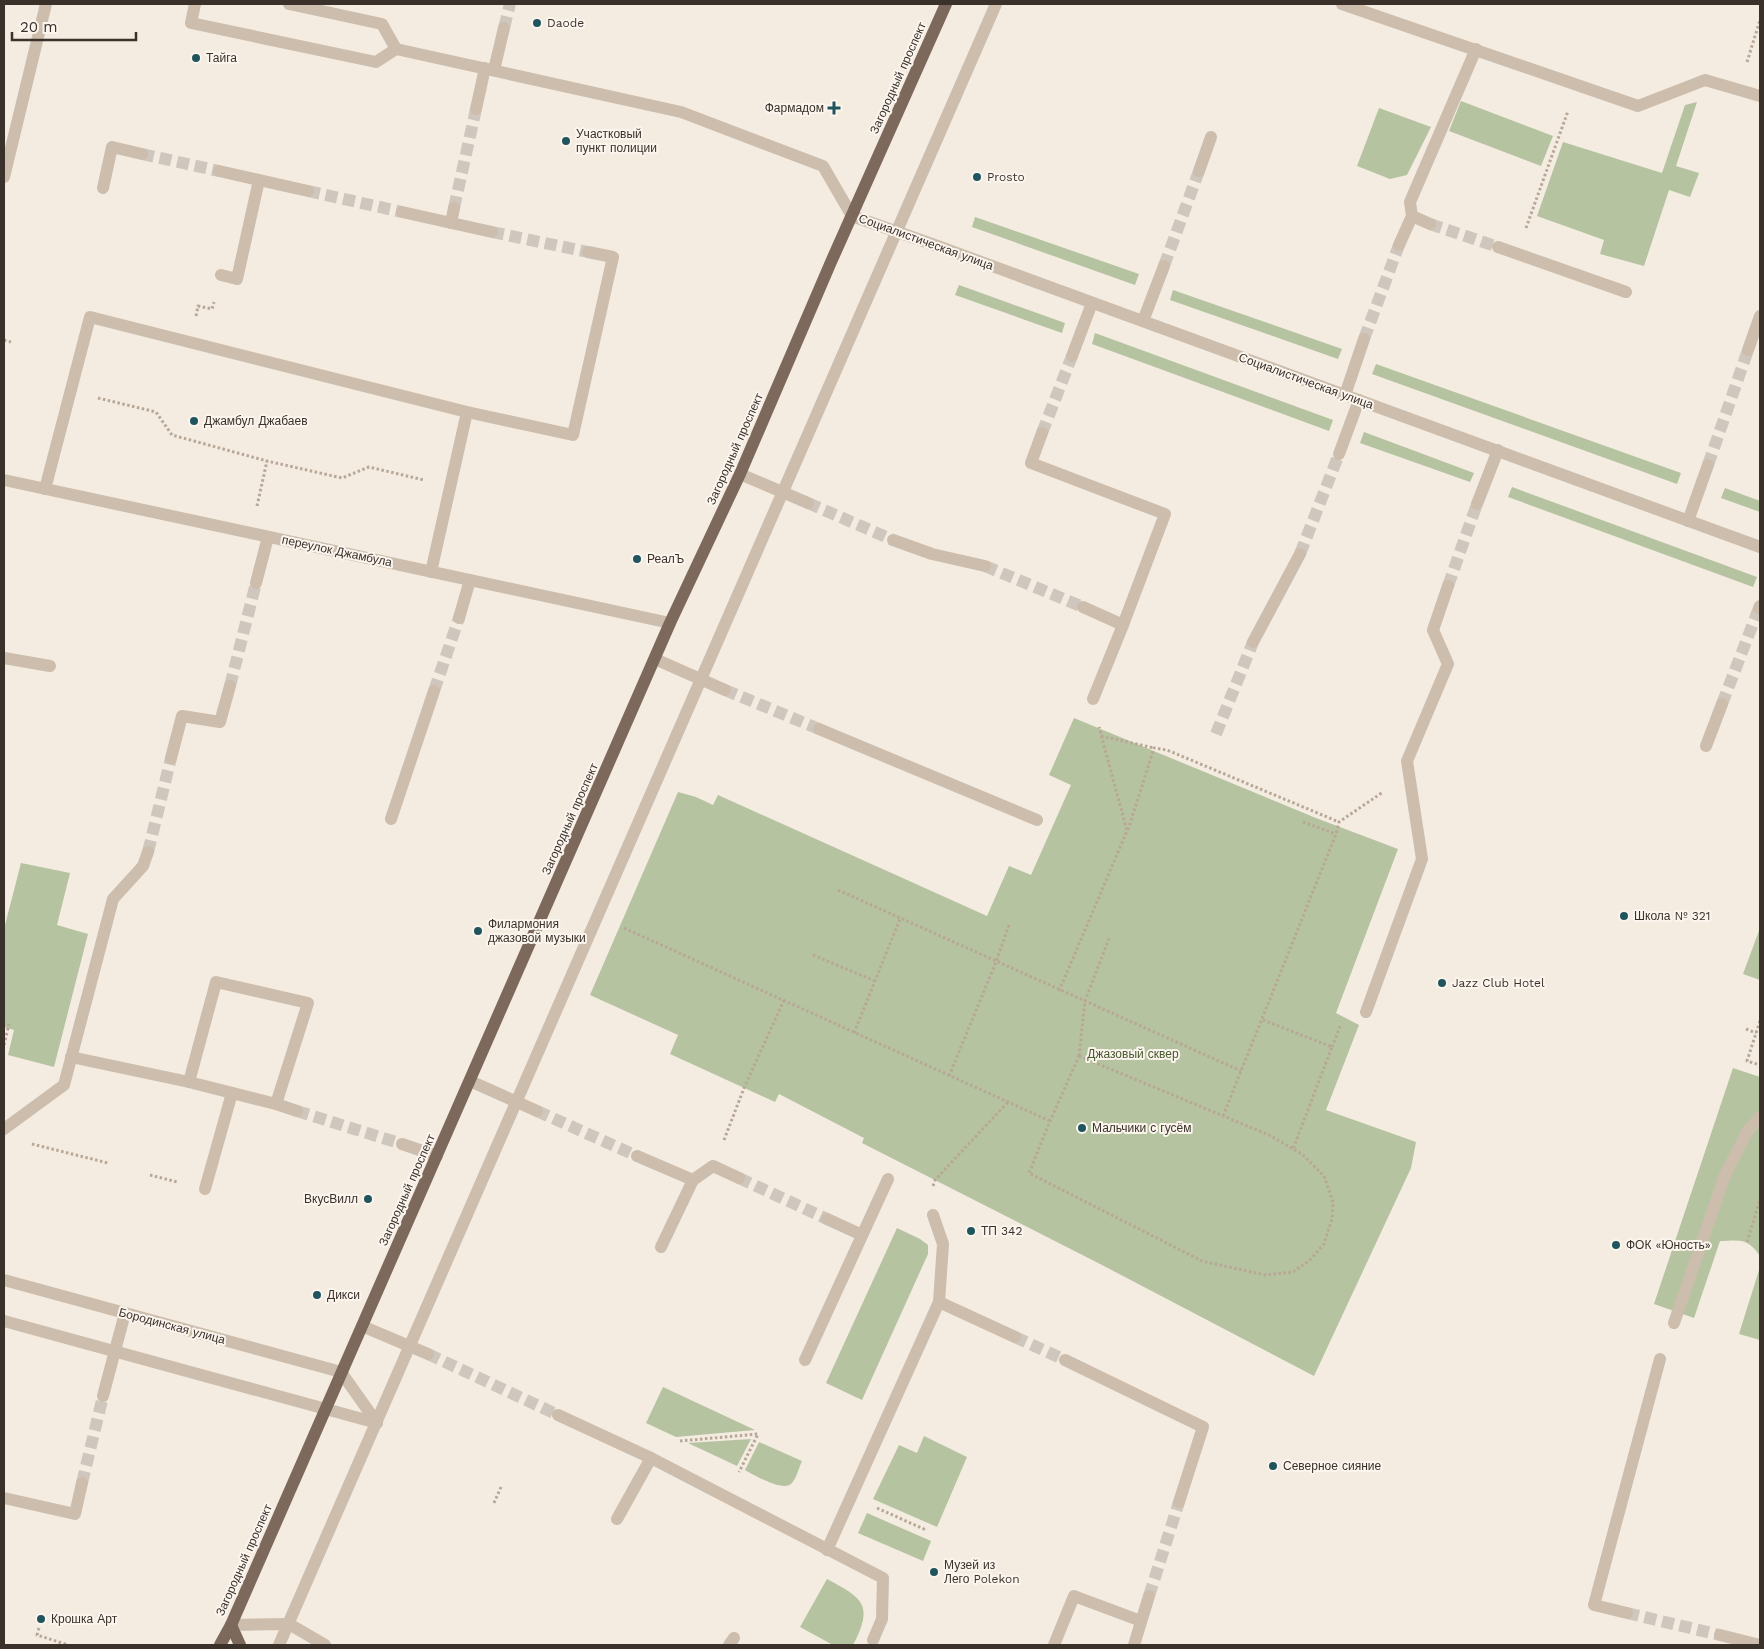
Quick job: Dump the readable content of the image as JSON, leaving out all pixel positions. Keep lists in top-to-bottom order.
{
  "streets": {
    "main road": ["Загородный проспект"],
    "street": ["Социалистическая улица", "переулок Джамбула", "Бородинская улица"]
  },
  "crossings": [
    ["Загородный проспект", "Социалистическая улица"],
    ["Загородный проспект", "переулок Джамбула"],
    ["Загородный проспект", "Бородинская улица"]
  ],
  "parks": ["Джазовый сквер"],
  "places": {
    "other": [
      "Daode",
      "Тайга",
      "Участковый пункт полиции",
      "Prosto",
      "Джамбул Джабаев",
      "РеалЪ",
      "Школа № 321",
      "Филармония джазовой музыки",
      "Jazz Club Hotel",
      "Мальчики с гусём",
      "ВкусВилл",
      "ТП 342",
      "ФОК «Юность»",
      "Дикси",
      "Северное сияние",
      "Музей из Лего Polekon",
      "Крошка Арт"
    ],
    "health": ["Фармадом"]
  },
  "scale_bar": "20 m"
}
